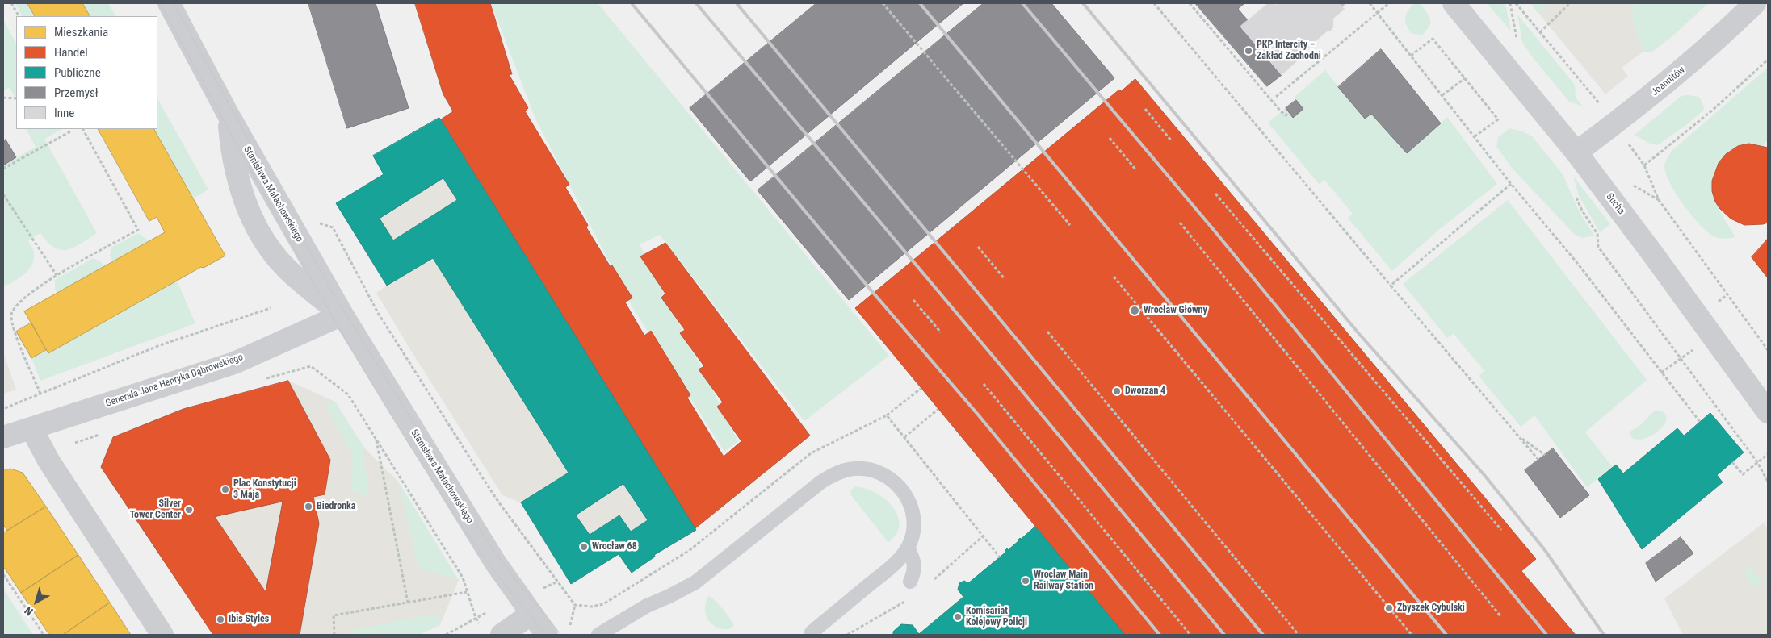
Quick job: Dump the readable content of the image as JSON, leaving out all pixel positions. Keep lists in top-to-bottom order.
{
  "streets": {
    "street": [
      "Joannitów",
      "Stanisława Małachowskiego",
      "Sucha",
      "Generała Jana Henryka Dąbrowskiego"
    ]
  },
  "crossings": [
    ["Joannitów", "Sucha"],
    ["Stanisława Małachowskiego", "Generała Jana Henryka Dąbrowskiego"]
  ],
  "places": [
    "PKP Intercity – Zakład Zachodni",
    "Wrocław Główny",
    "Dworzan 4",
    "Plac Konstytucji 3 Maja",
    "Biedronka",
    "Silver Tower Center",
    "Wrocław 68",
    "Wroclaw Main Railway Station",
    "Zbyszek Cybulski",
    "Komisariat Kolejowy Policji",
    "Ibis Styles"
  ],
  "legend": [
    "Mieszkania",
    "Handel",
    "Publiczne",
    "Przemysł",
    "Inne"
  ],
  "north": "bottom left"
}
